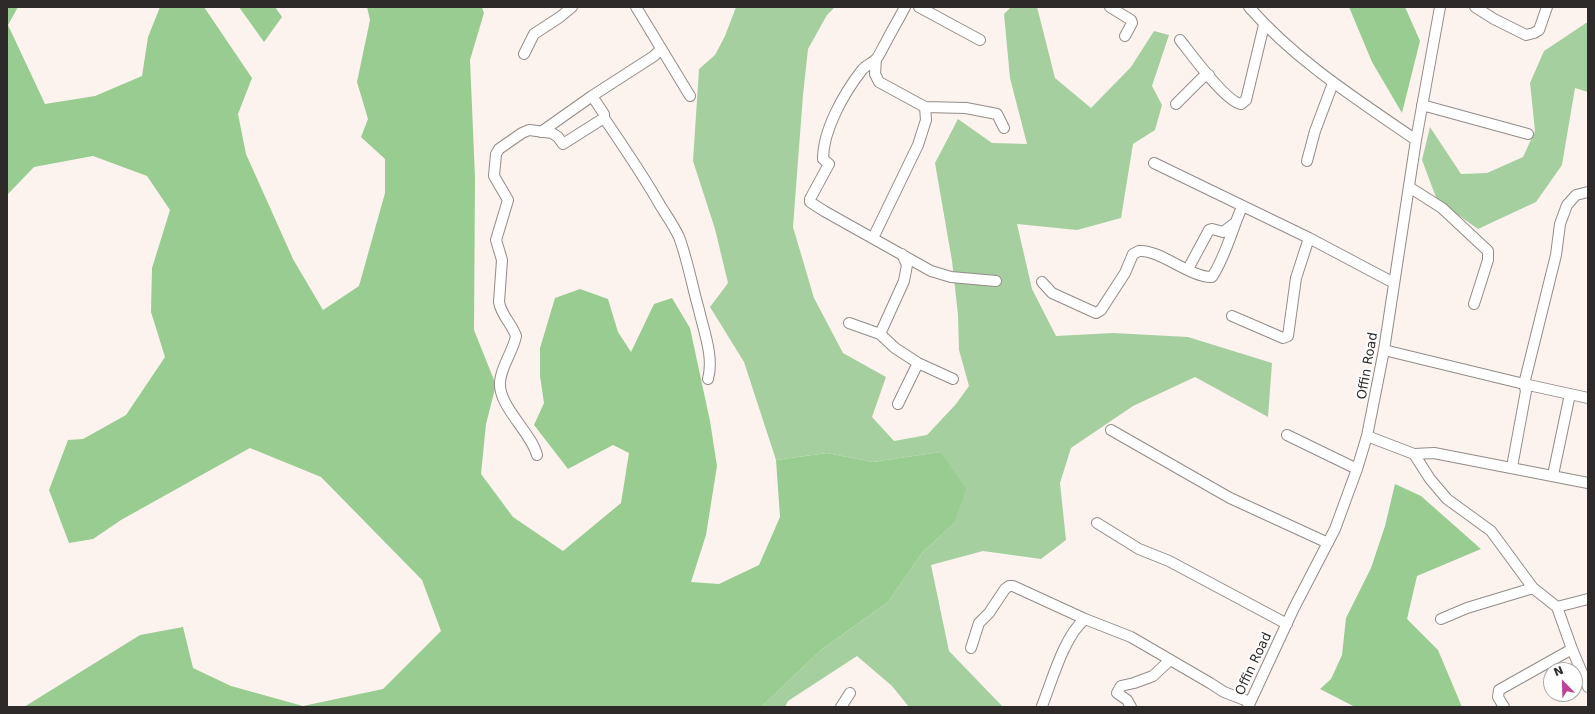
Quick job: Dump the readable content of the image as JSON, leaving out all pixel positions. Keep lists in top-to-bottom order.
{
  "streets": {
    "street": ["Offin Road"]
  },
  "north": "top left"
}
